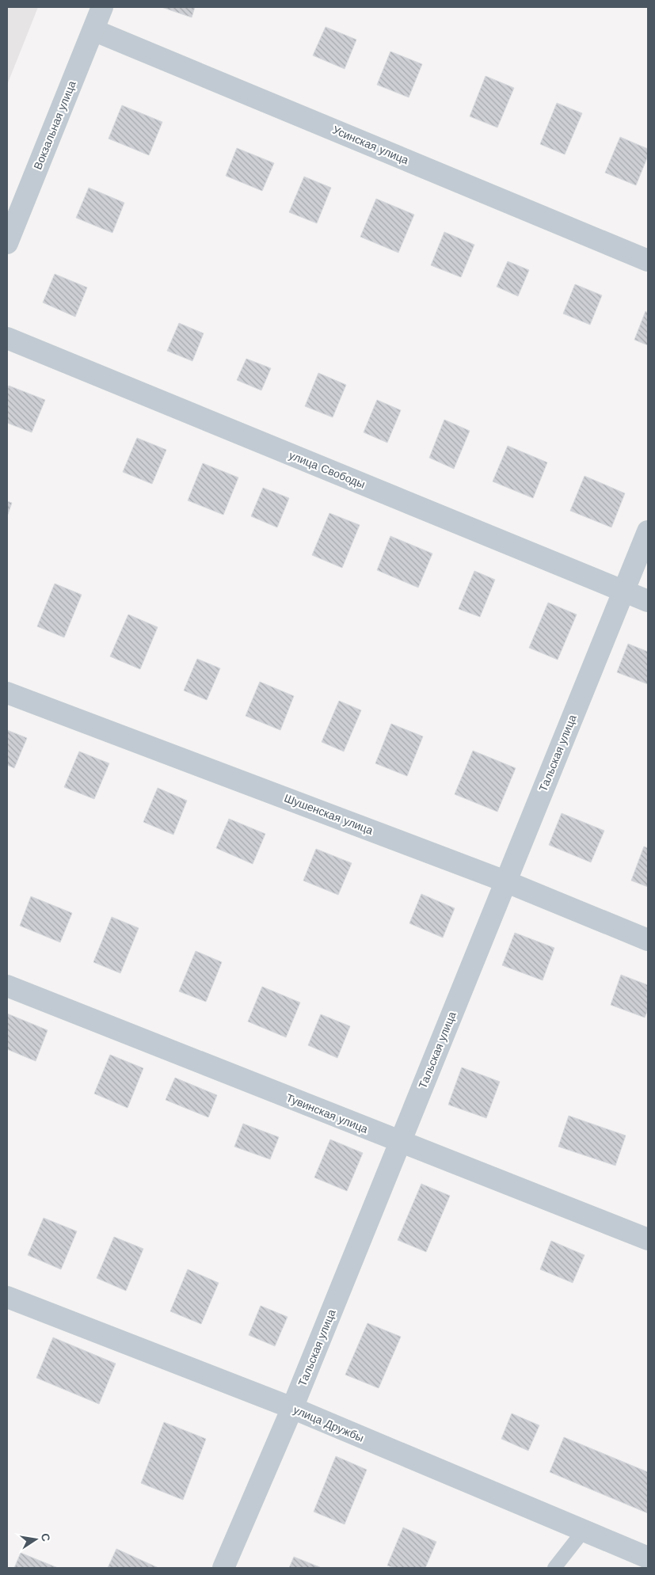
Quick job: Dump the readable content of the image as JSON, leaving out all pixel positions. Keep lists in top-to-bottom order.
{
  "streets": {
    "street": [
      "Вокзальная улица",
      "Усинская улица",
      "улица Свободы",
      "Тальская улица",
      "Шушенская улица",
      "Тувинская улица",
      "улица Дружбы"
    ]
  },
  "crossings": [
    ["Вокзальная улица", "Усинская улица"],
    ["улица Свободы", "Тальская улица"],
    ["Тальская улица", "Шушенская улица"],
    ["Тальская улица", "Тувинская улица"],
    ["Тальская улица", "улица Дружбы"]
  ],
  "north": "right"
}
